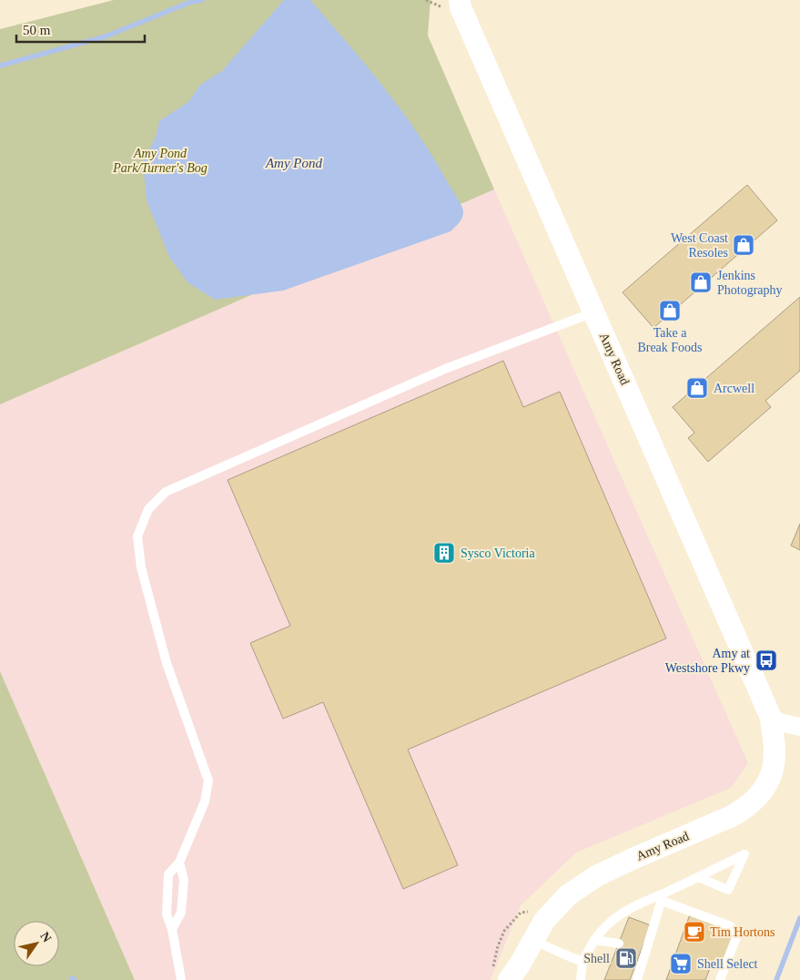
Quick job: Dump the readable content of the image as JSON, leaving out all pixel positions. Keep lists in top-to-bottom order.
{
  "streets": {
    "street": ["Amy Road"]
  },
  "water": ["Amy Pond"],
  "parks": ["Amy Pond Park/Turner's Bog"],
  "places": {
    "shop": [
      "West Coast Resoles",
      "Jenkins Photography",
      "Take a Break Foods",
      "Arcwell"
    ],
    "building": ["Sysco Victoria"],
    "bus stop": ["Amy at Westshore Pkwy"],
    "cafe": ["Tim Hortons"],
    "fuel station": ["Shell"],
    "supermarket": ["Shell Select"]
  },
  "scale_bar": "50 m",
  "north": "top right"
}
